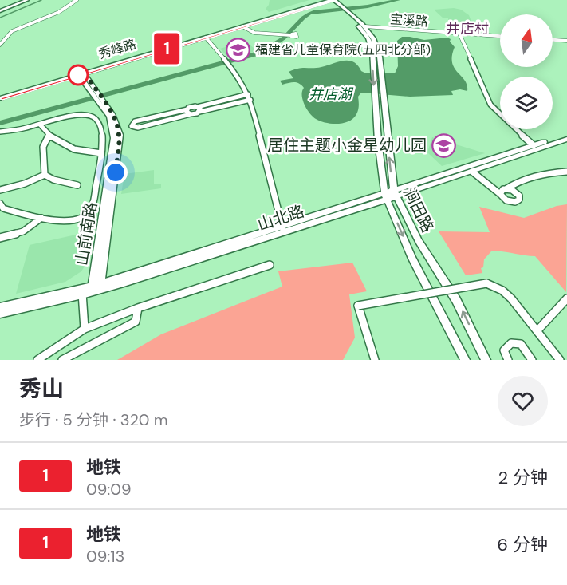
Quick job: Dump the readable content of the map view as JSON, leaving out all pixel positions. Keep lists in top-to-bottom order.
{
  "streets": {
    "main road": [
      "秀峰路",
      "涧田路",
      "山北路",
      "山前南路"
    ],
    "street": ["宝溪路"]
  },
  "crossings": [
    ["宝溪路", "涧田路"],
    ["秀峰路", "涧田路"],
    ["秀峰路", "山前南路"],
    ["涧田路", "山北路"],
    ["山北路", "山前南路"]
  ],
  "districts": ["井店村"],
  "water": ["井店湖"],
  "places": {
    "school or university": ["福建省儿童保育院(五四北分部)", "居住主题小金星幼儿园"]
  },
  "lines": ["metro line 1"],
  "north": "top",
  "page": {
    "on_map": "1",
    "heading": ["秀山", "步行 · 5 分钟 · 320 m"],
    "list": [
      {
        "mark": "1",
        "name": "地铁",
        "note": "09:09",
        "value": "2 分钟"
      },
      {
        "mark": "1",
        "name": "地铁",
        "note": "09:13",
        "value": "6 分钟"
      }
    ]
  }
}
